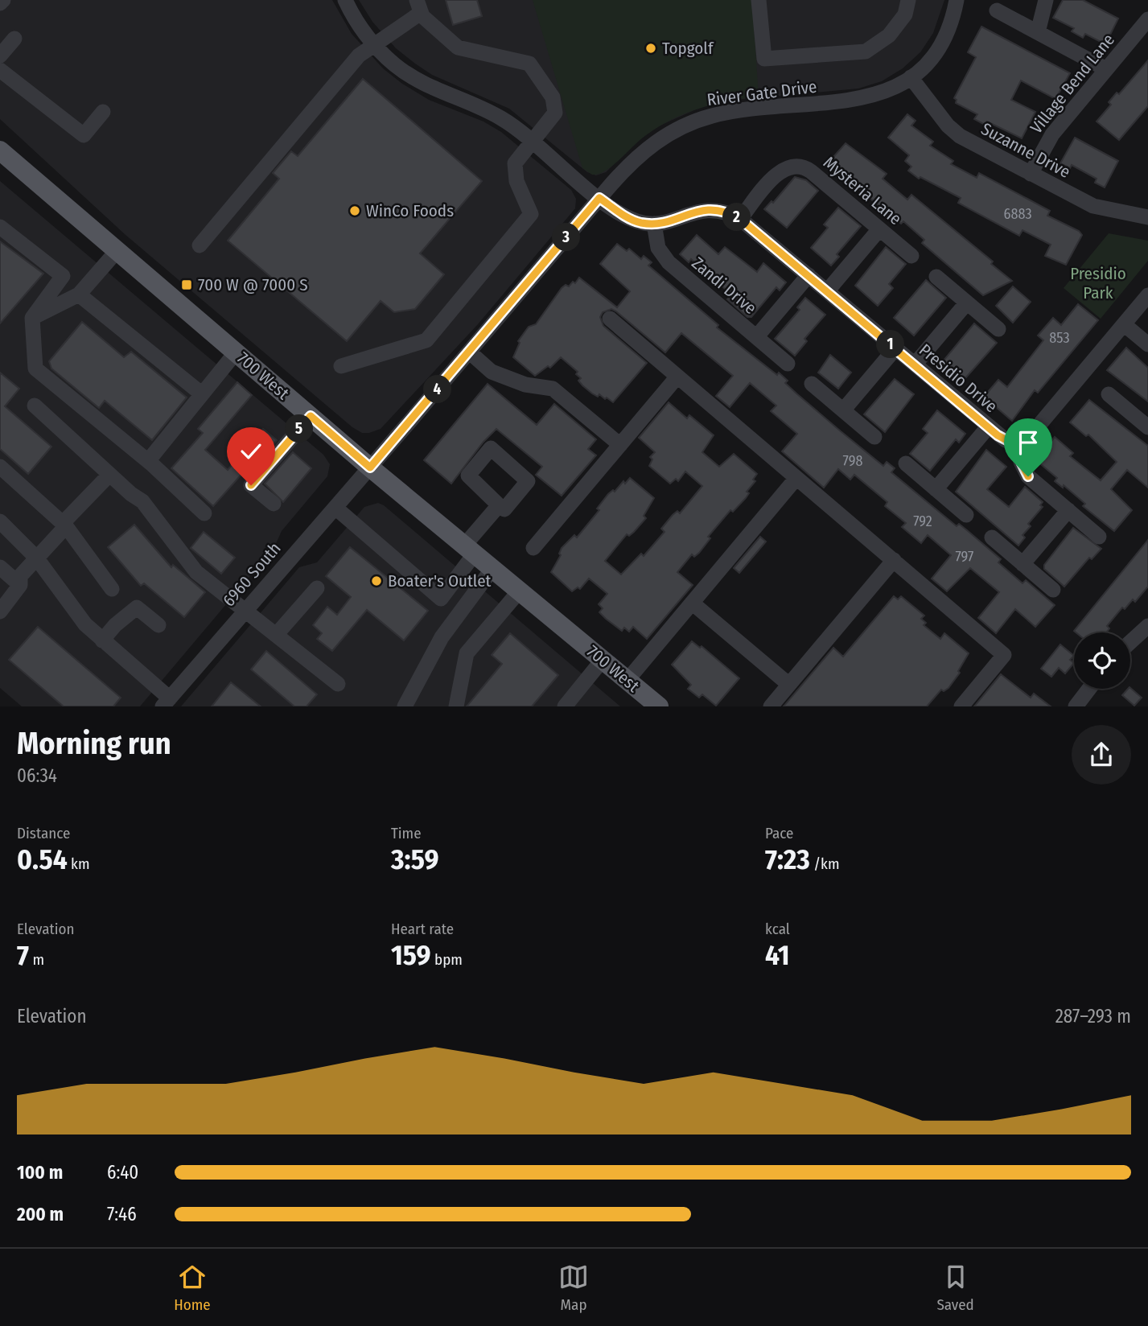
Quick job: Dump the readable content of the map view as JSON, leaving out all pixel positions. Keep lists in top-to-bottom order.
{
  "streets": {
    "main road": ["700 West"],
    "street": [
      "Village Bend Lane",
      "River Gate Drive",
      "Suzanne Drive",
      "Mysteria Lane",
      "Zandi Drive",
      "Presidio Drive",
      "6960 South"
    ]
  },
  "crossings": [
    ["Village Bend Lane", "Suzanne Drive"],
    ["River Gate Drive", "Suzanne Drive"],
    ["River Gate Drive", "700 West"],
    ["River Gate Drive", "6960 South"],
    ["Mysteria Lane", "Presidio Drive"],
    ["Zandi Drive", "Presidio Drive"],
    ["700 West", "6960 South"]
  ],
  "parks": ["Presidio Park"],
  "places": {
    "other": ["Topgolf", "WinCo Foods", "Boater's Outlet"],
    "transit": ["700 W @ 7000 S"]
  },
  "house_numbers": [
    "6883",
    "853",
    "798",
    "792",
    "797"
  ],
  "page": {
    "pins": [
      "2",
      "3",
      "1",
      "4",
      "5"
    ],
    "heading": ["Morning run", "06:34"],
    "stats": [
      ["Distance", "0.54 km"],
      ["Time", "3:59"],
      ["Pace", "7:23 /km"],
      ["Elevation", "7 m"],
      ["Heart rate", "159 bpm"],
      ["kcal", "41"]
    ],
    "chart": ["Elevation", "287–293 m"],
    "list": [
      {
        "name": "100 m",
        "note": "6:40"
      },
      {
        "name": "200 m",
        "note": "7:46"
      }
    ],
    "tabs": ["Home", "Map", "Saved"]
  }
}
